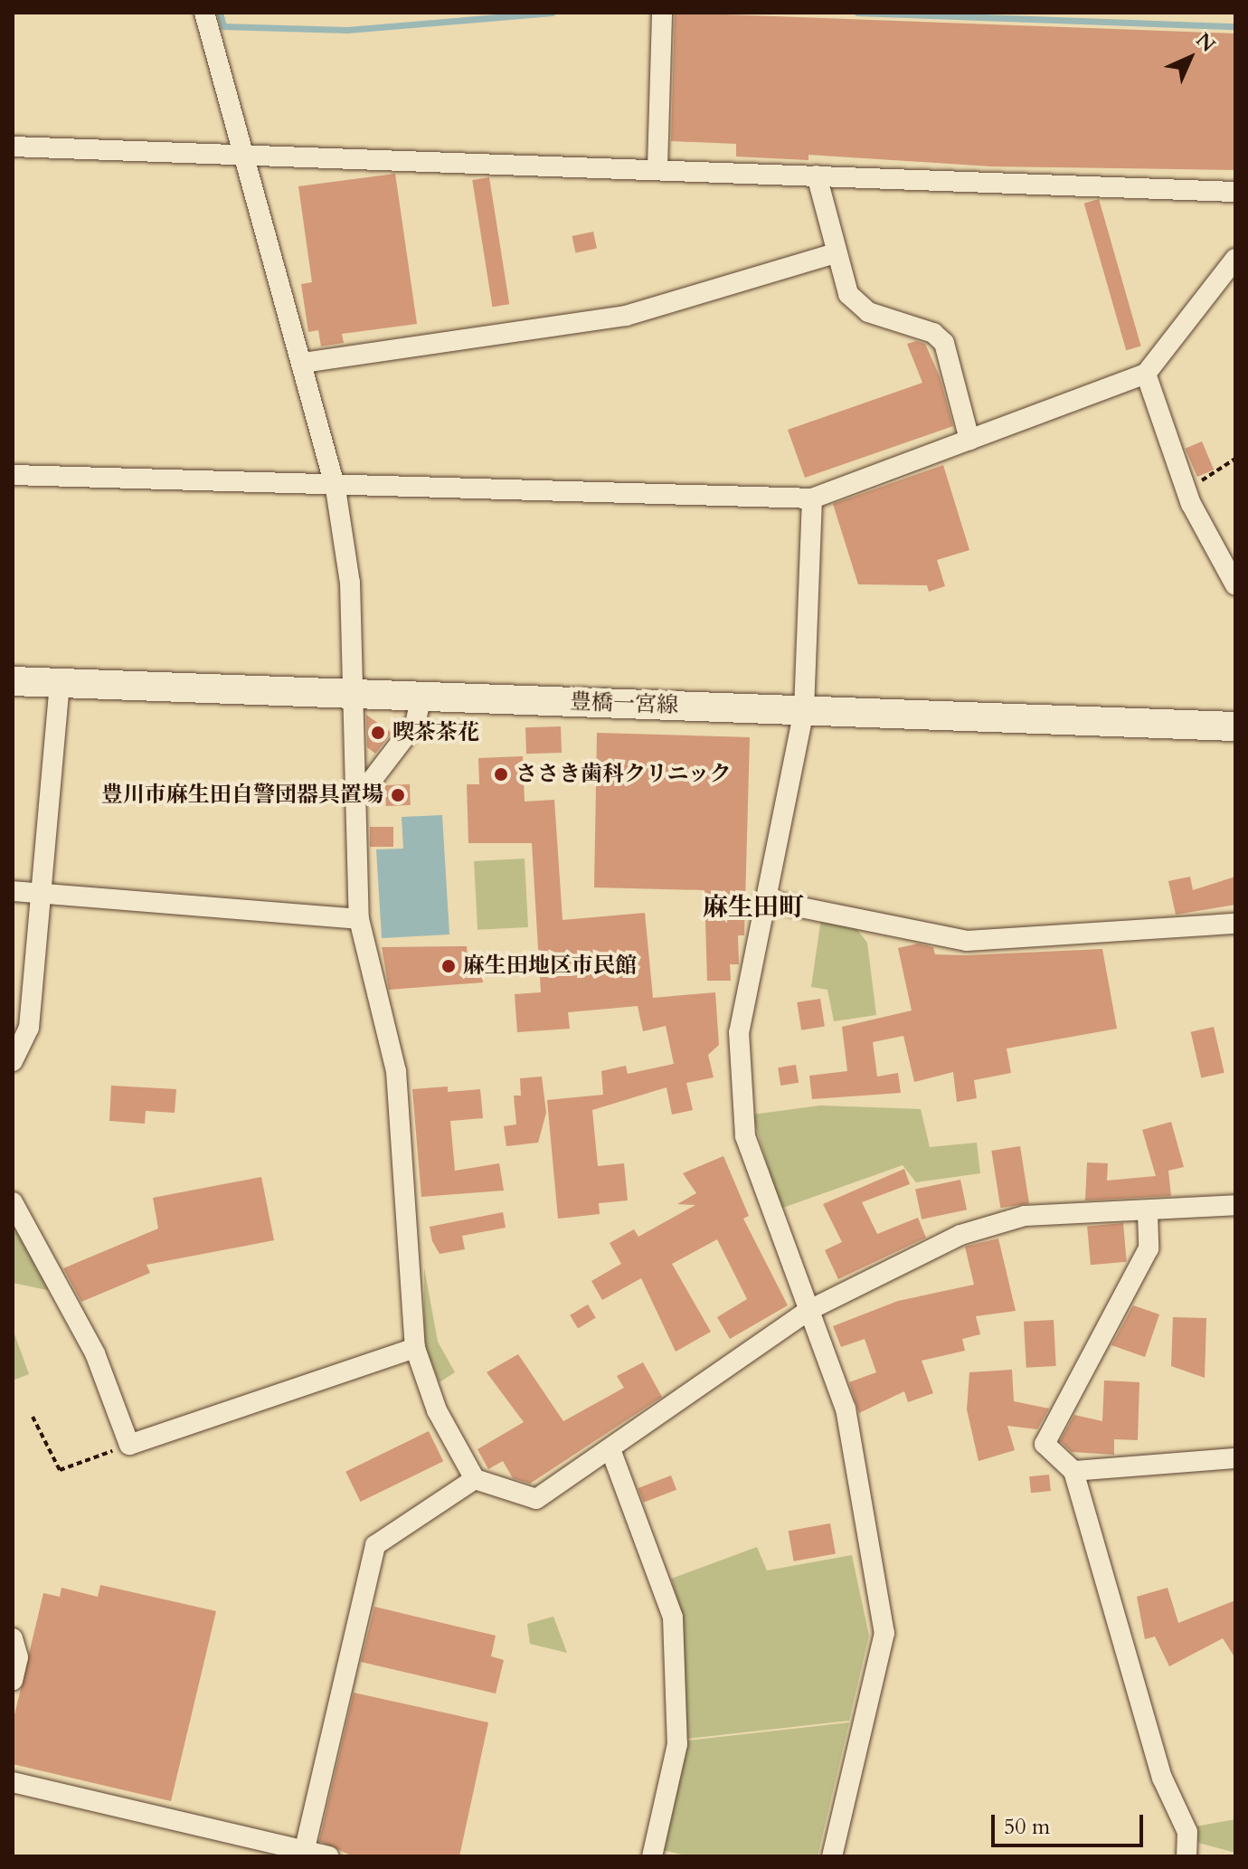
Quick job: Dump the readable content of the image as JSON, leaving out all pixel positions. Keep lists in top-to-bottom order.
{
  "streets": {
    "main road": ["豊橋一宮線"]
  },
  "districts": ["麻生田町"],
  "places": [
    "喫茶茶花",
    "ささき歯科クリニック",
    "豊川市麻生田自警団器具置場",
    "麻生田地区市民館"
  ],
  "scale_bar": "50 m",
  "north": "top right"
}
